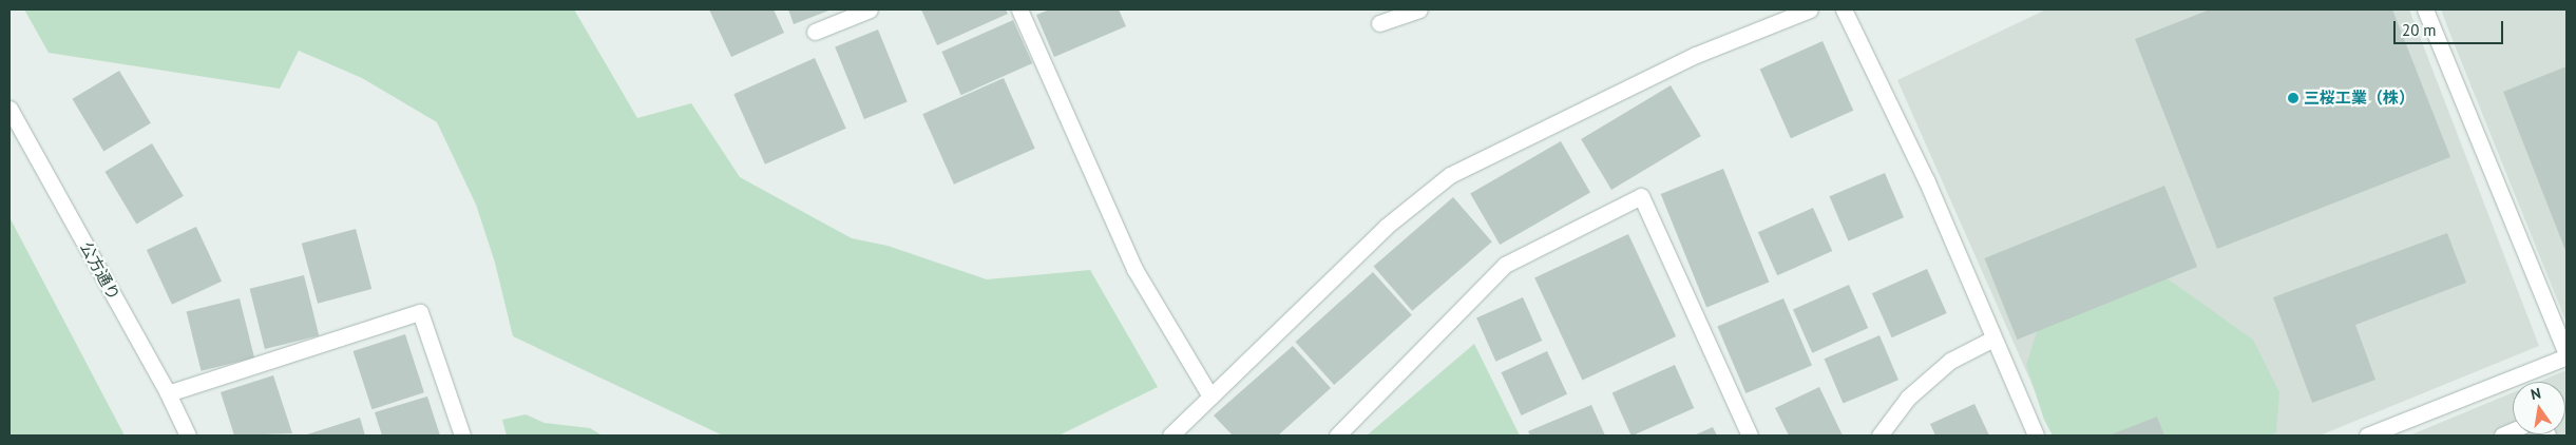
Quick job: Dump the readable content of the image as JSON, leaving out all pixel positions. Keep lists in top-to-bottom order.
{
  "streets": {
    "street": ["公方通り"]
  },
  "places": ["三桜工業（株）"],
  "scale_bar": "20 m",
  "north": "top"
}
